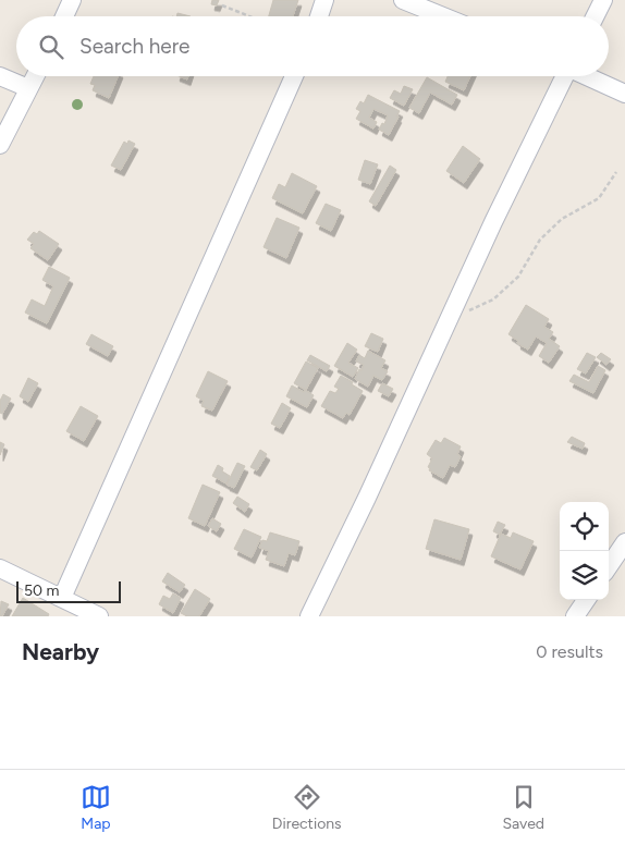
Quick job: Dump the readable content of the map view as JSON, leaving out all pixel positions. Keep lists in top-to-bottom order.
{
  "scale_bar": "50 m",
  "page": {
    "search": "Search here",
    "scale": "50 m",
    "heading": ["Nearby", "0 results"],
    "nav": ["Map", "Directions", "Saved"]
  }
}
